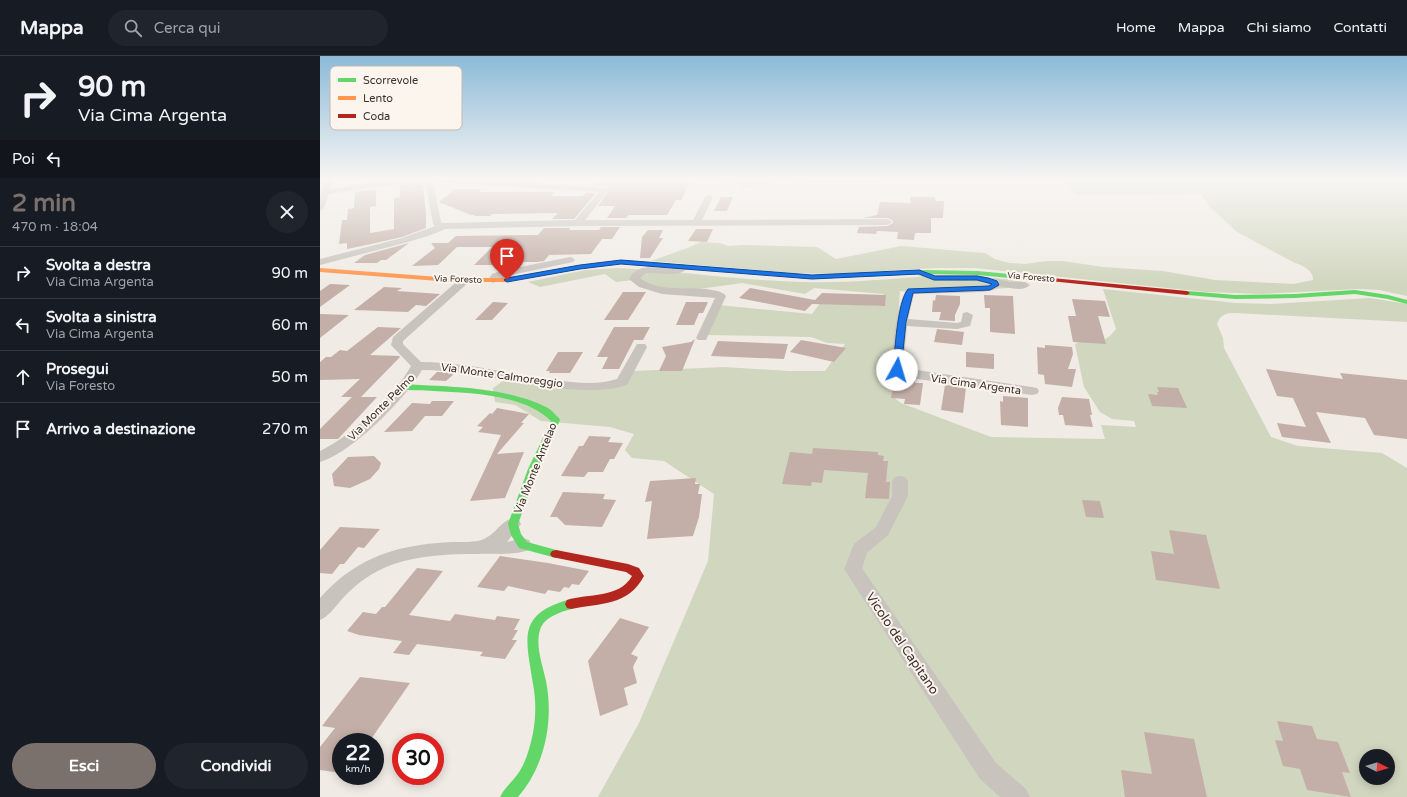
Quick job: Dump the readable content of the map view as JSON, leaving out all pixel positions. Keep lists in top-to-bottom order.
{
  "streets": {
    "street": [
      "Via Foresto",
      "Via Monte Calmoreggio",
      "Via Cima Argenta",
      "Via Monte Pelmo",
      "Via Monte Antelao",
      "Vicolo del Capitano"
    ]
  },
  "crossings": [
    ["Via Monte Calmoreggio", "Via Monte Pelmo"],
    ["Via Monte Pelmo", "Via Monte Antelao"]
  ],
  "legend": ["Scorrevole", "Lento", "Coda"],
  "north": "right",
  "page": {
    "header": "Mappa",
    "search": "Cerca qui",
    "nav": [
      "Home",
      "Mappa",
      "Chi siamo",
      "Contatti"
    ],
    "turn": ["90 m", "Via Cima Argenta"],
    "then": "Poi",
    "heading": ["2 min", "470 m · 18:04"],
    "list": [
      {
        "name": "Svolta a destra",
        "note": "Via Cima Argenta",
        "value": "90 m"
      },
      {
        "name": "Svolta a sinistra",
        "note": "Via Cima Argenta",
        "value": "60 m"
      },
      {
        "name": "Prosegui",
        "note": "Via Foresto",
        "value": "50 m"
      },
      {
        "name": "Arrivo a destinazione",
        "value": "270 m"
      }
    ],
    "speed": "22 km/h",
    "limit": "30",
    "buttons": ["Esci", "Condividi"]
  }
}
